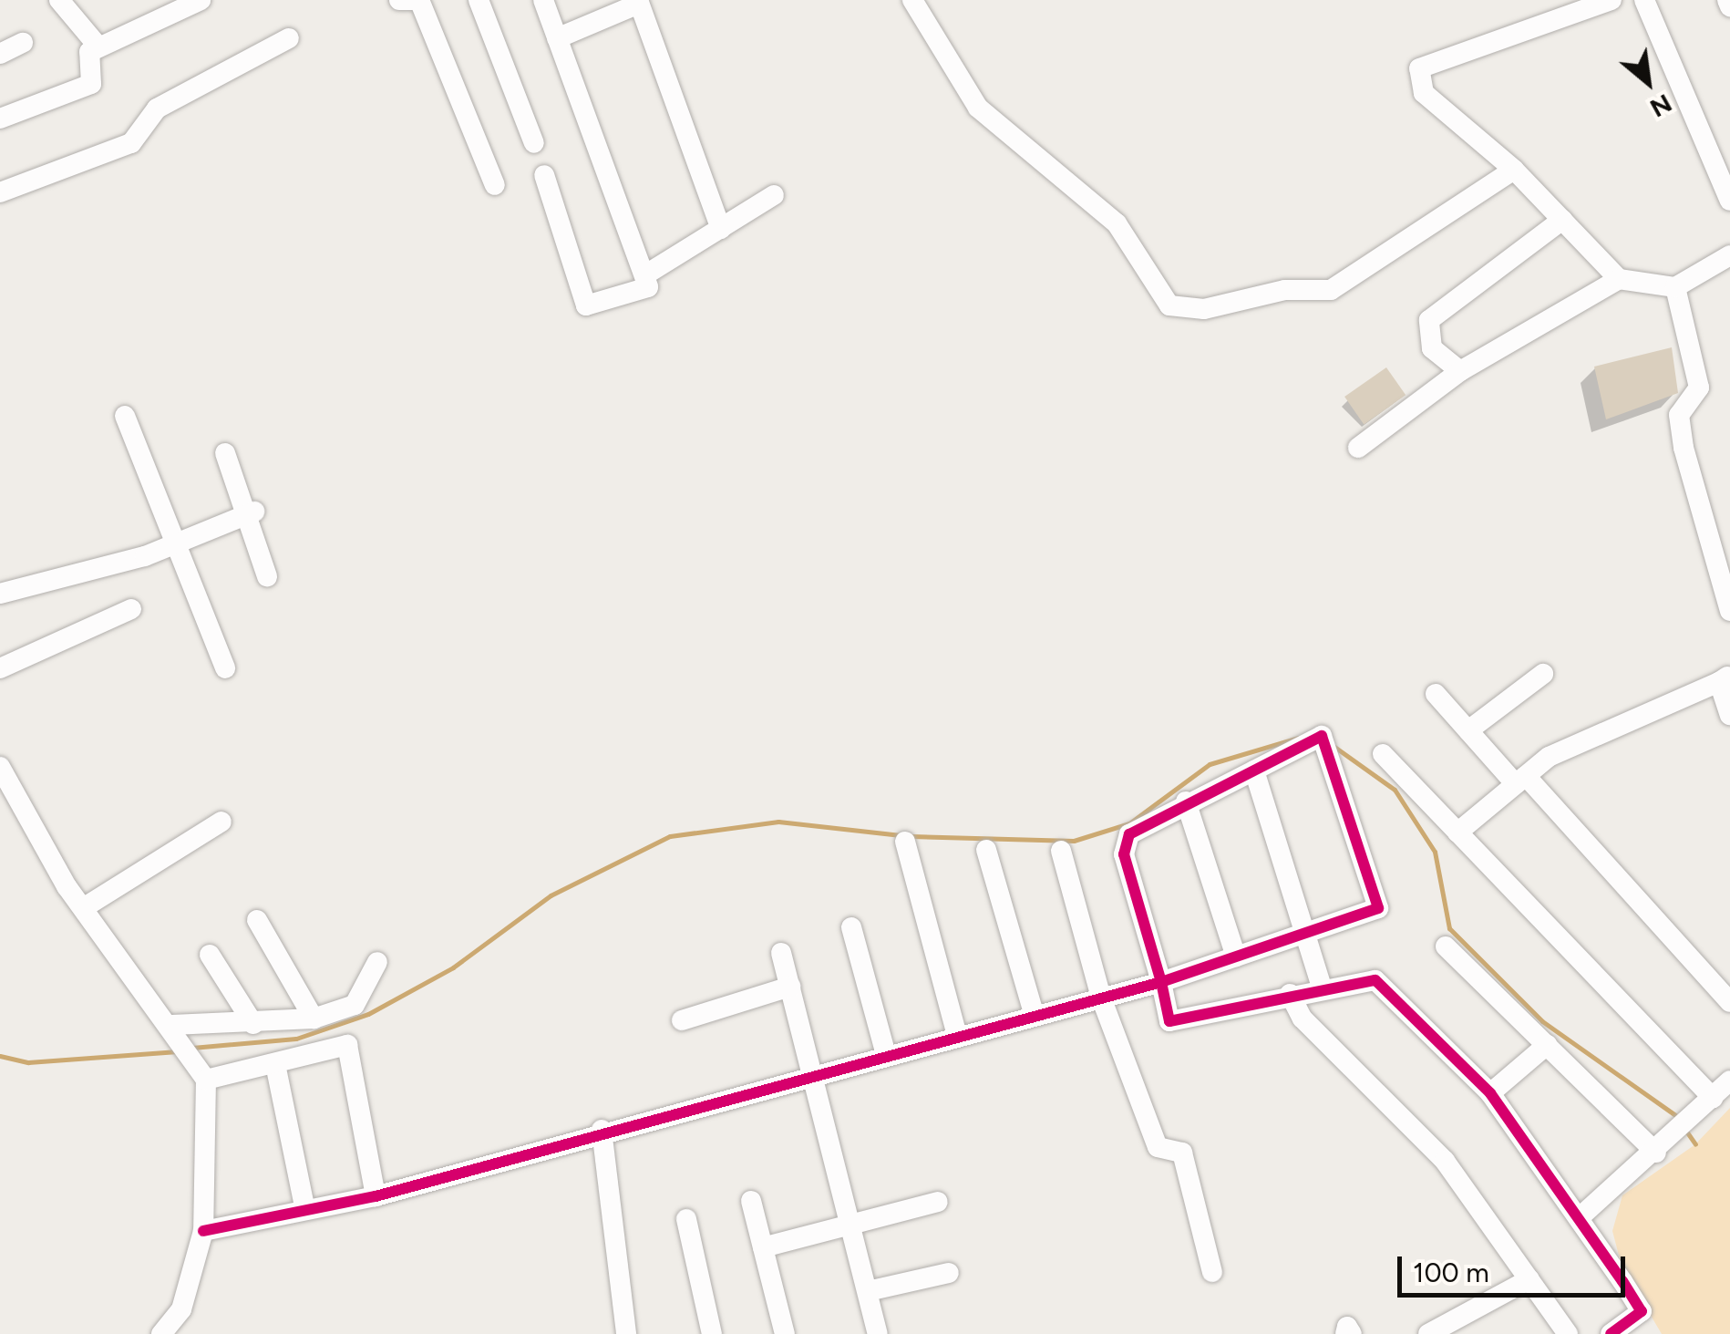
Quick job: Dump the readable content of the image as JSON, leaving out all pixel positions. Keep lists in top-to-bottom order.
{
  "scale_bar": "100 m",
  "north": "bottom right"
}
